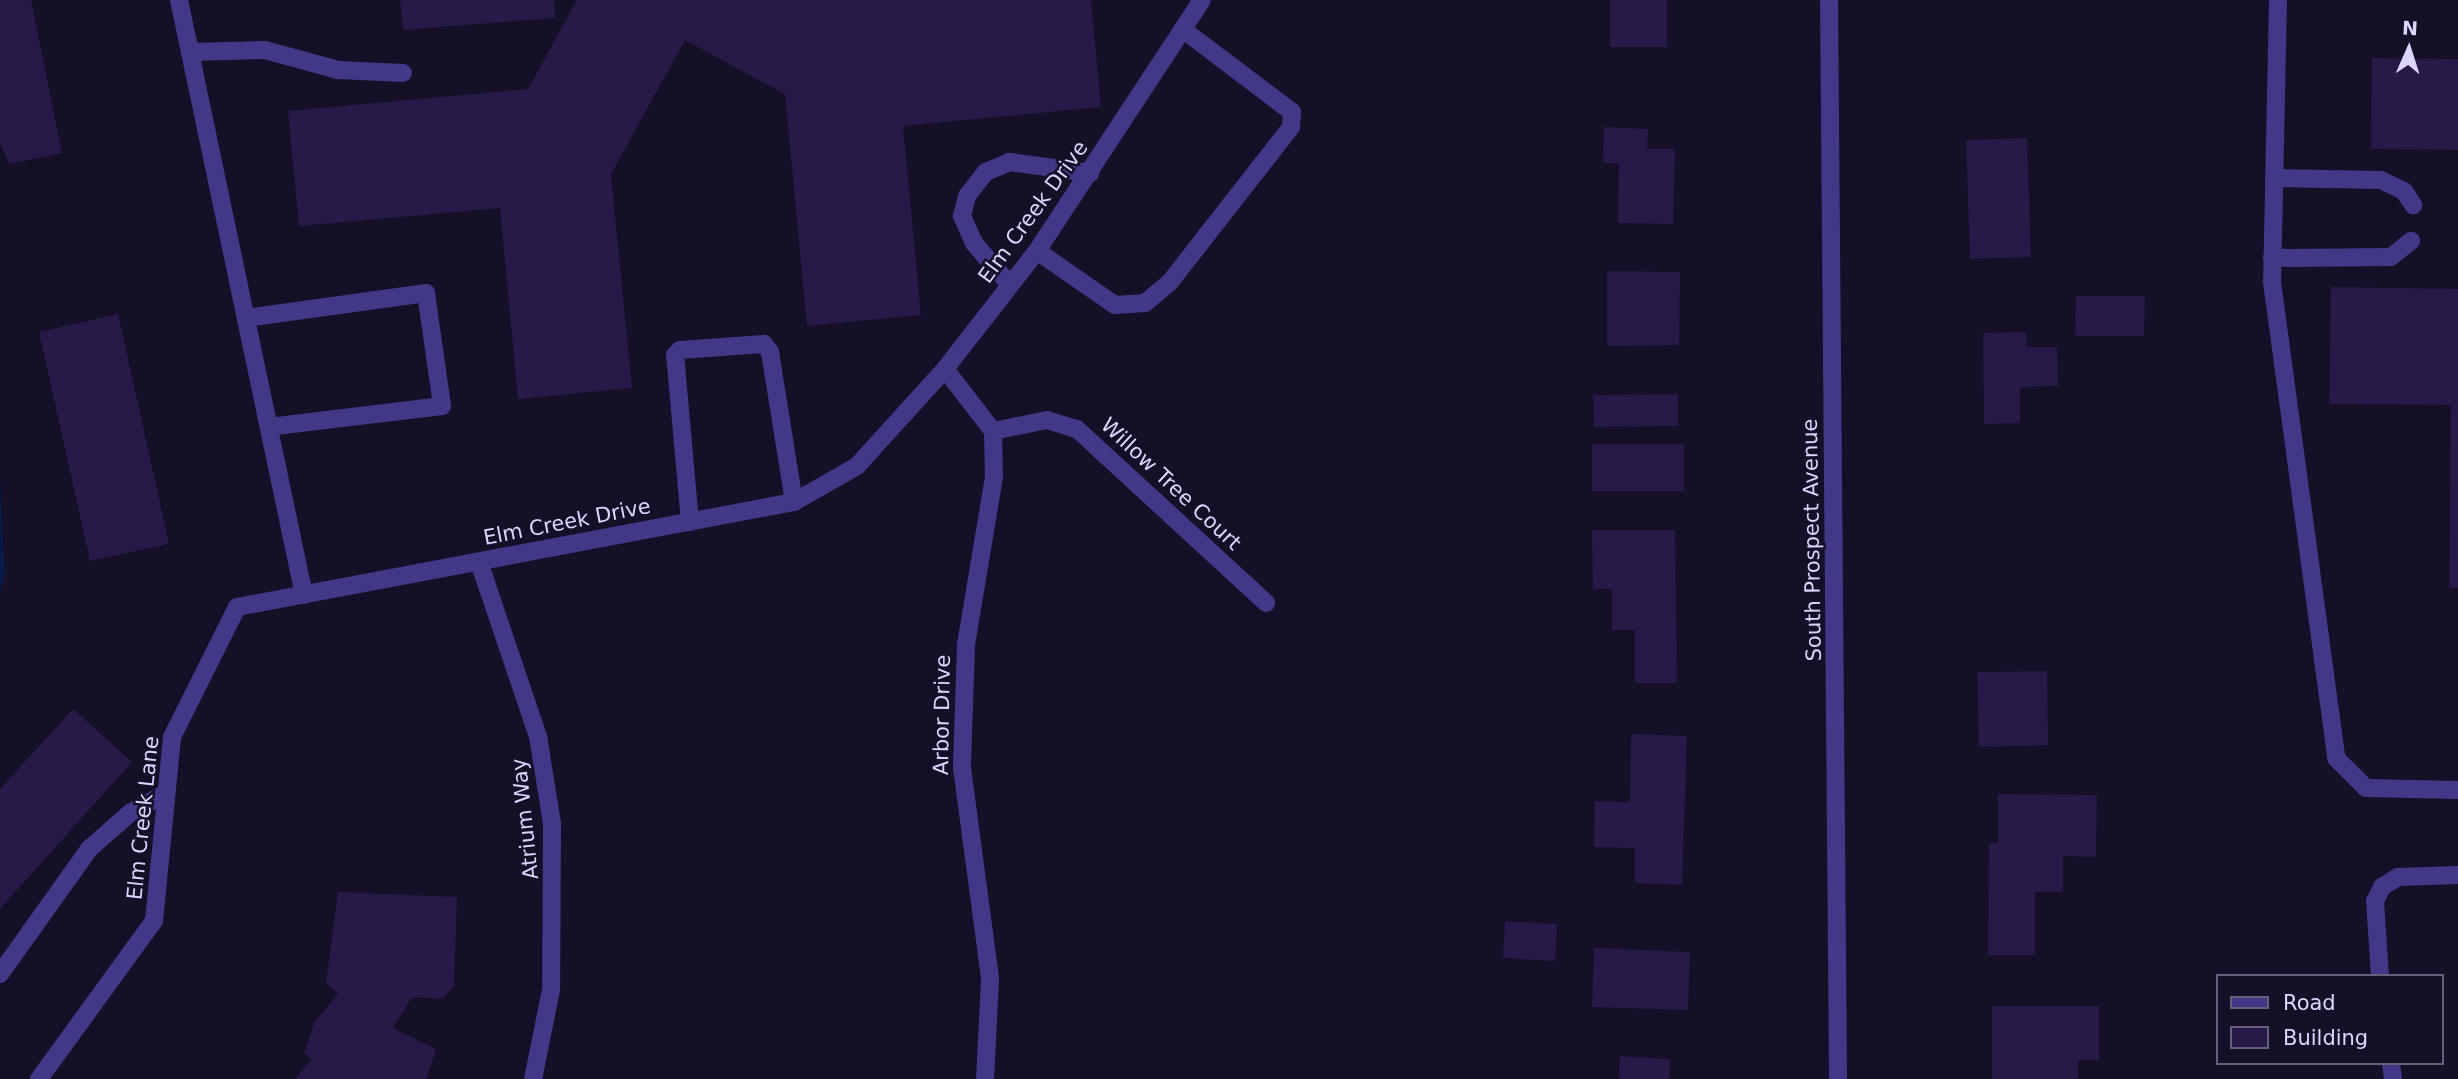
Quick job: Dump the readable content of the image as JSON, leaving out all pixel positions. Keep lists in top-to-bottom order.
{
  "streets": {
    "street": [
      "Elm Creek Drive",
      "Willow Tree Court",
      "South Prospect Avenue",
      "Arbor Drive",
      "Elm Creek Lane",
      "Atrium Way"
    ]
  },
  "crossings": [
    ["Elm Creek Drive", "Elm Creek Lane"],
    ["Elm Creek Drive", "Atrium Way"],
    ["Willow Tree Court", "Arbor Drive"]
  ],
  "legend": ["Road", "Building"],
  "north": "top"
}
